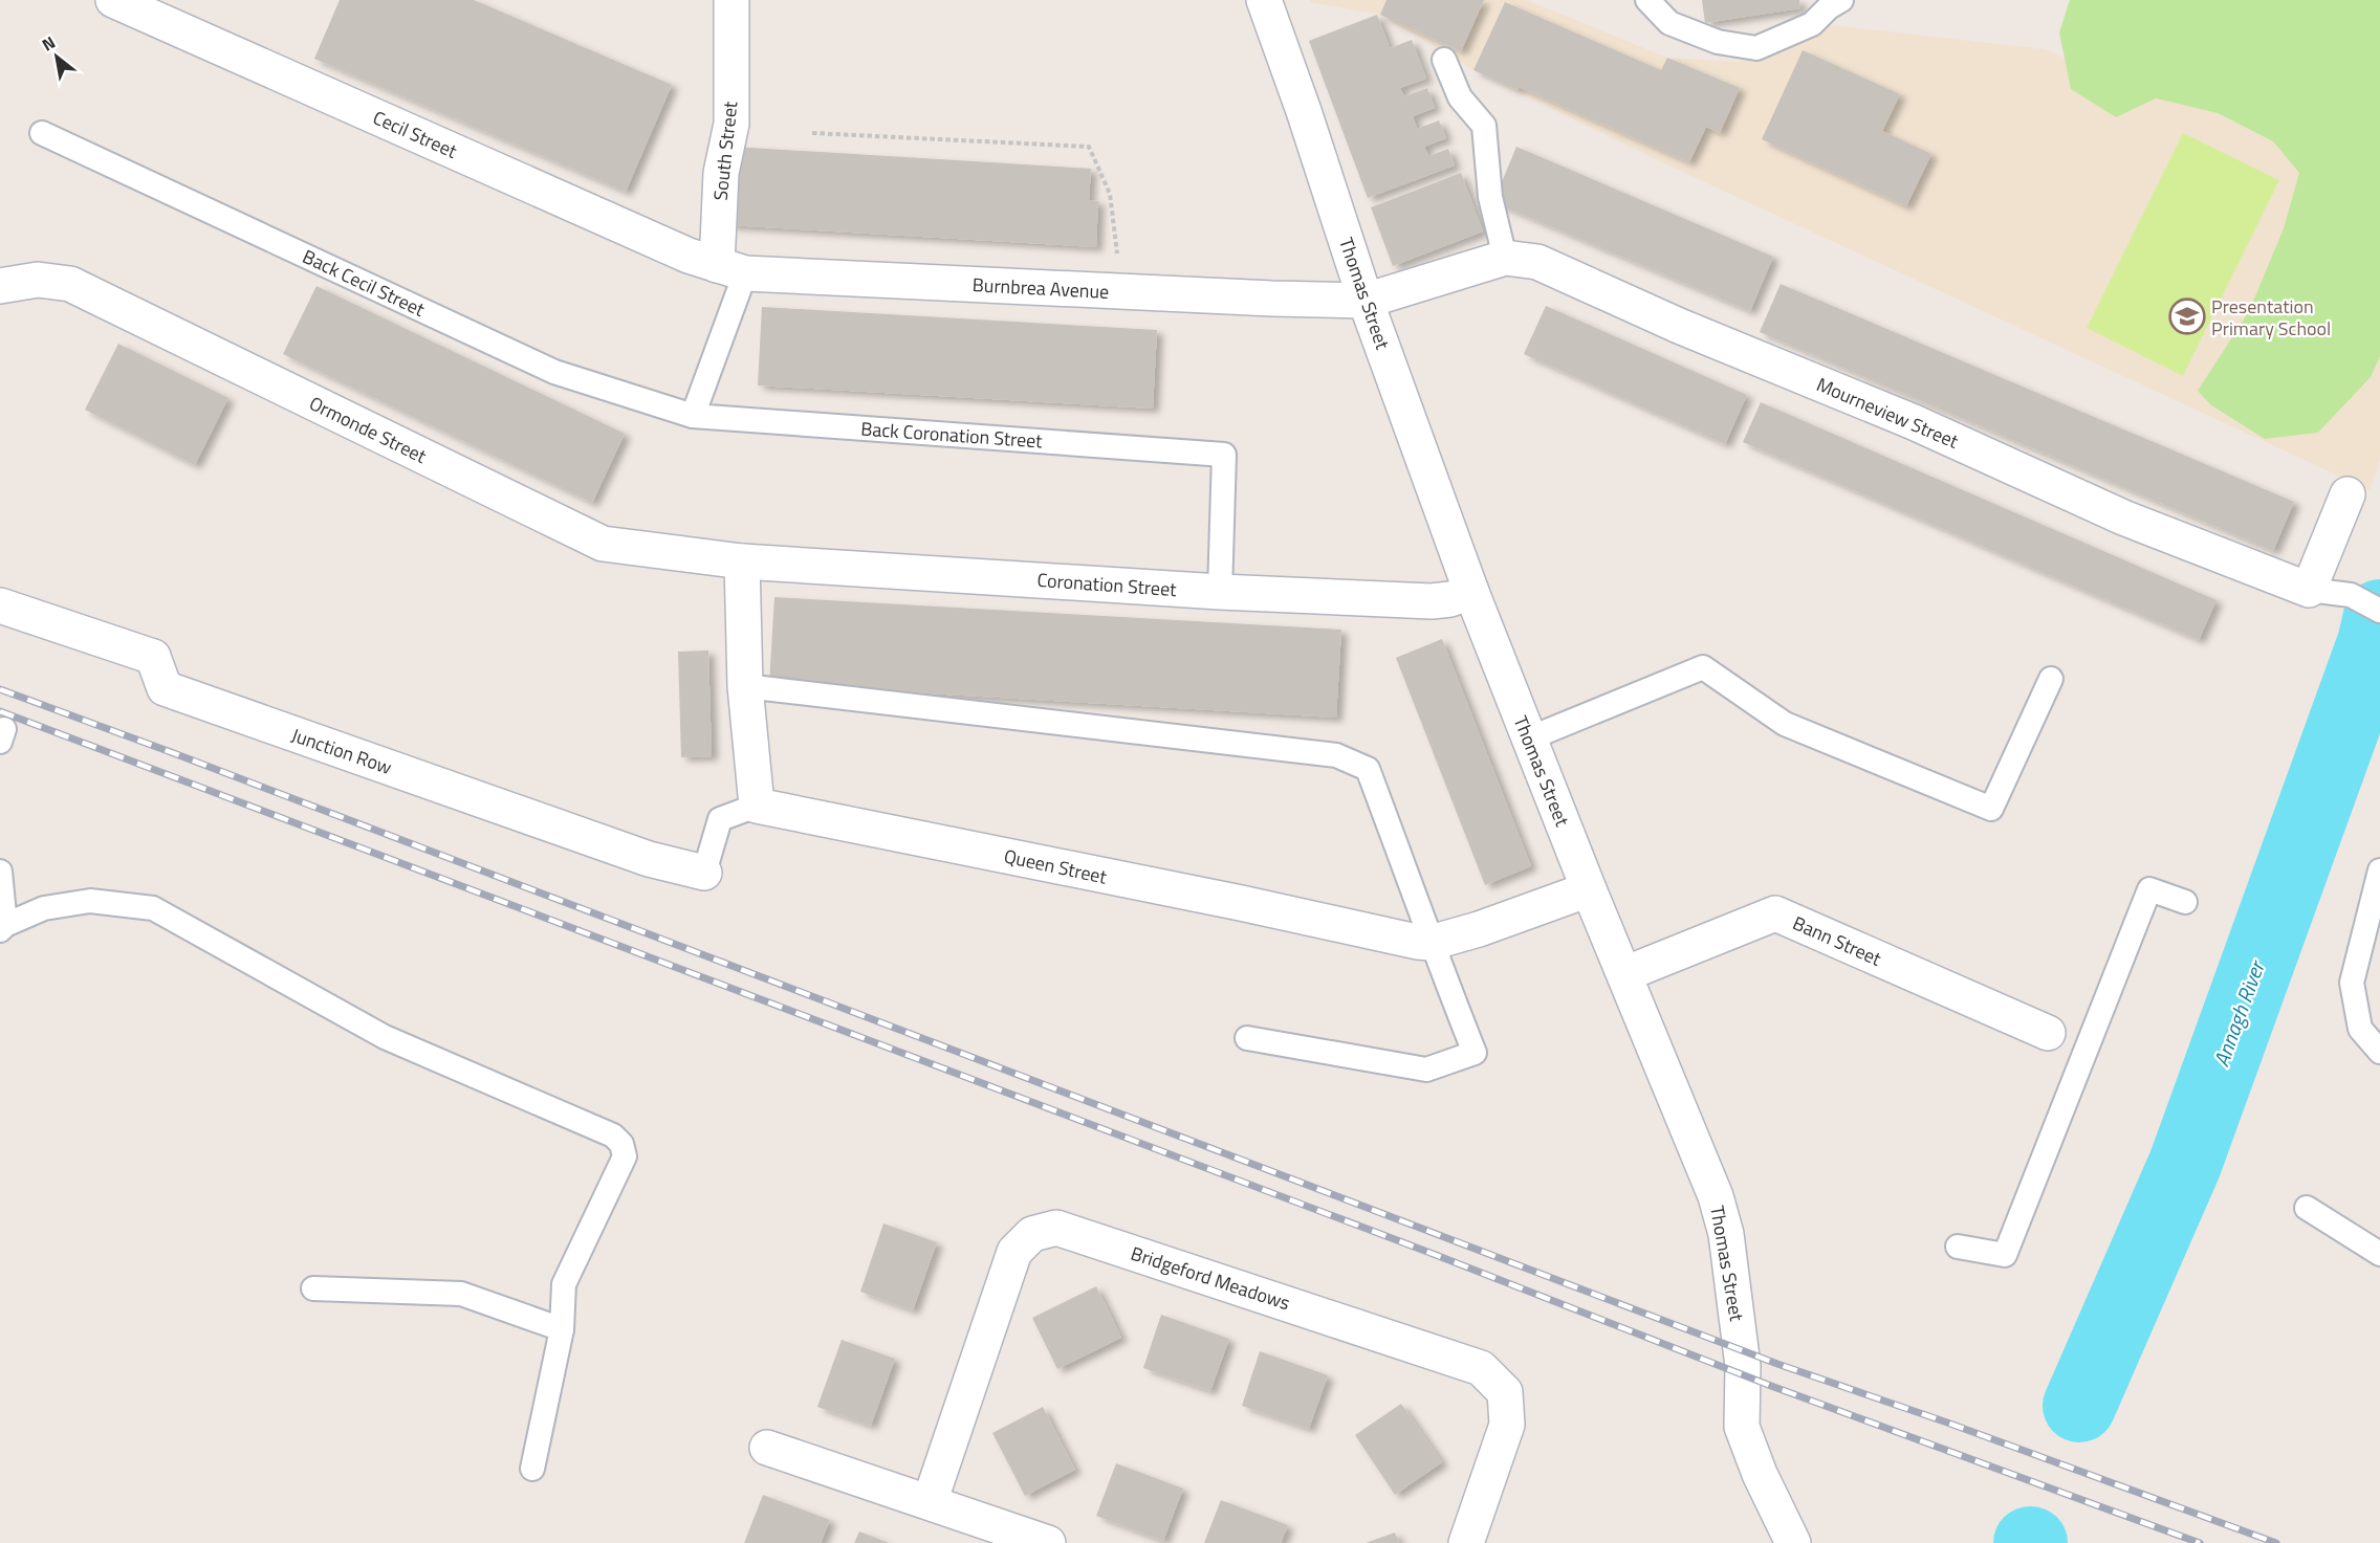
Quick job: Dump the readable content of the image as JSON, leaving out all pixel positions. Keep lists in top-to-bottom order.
{
  "streets": {
    "street": [
      "Cecil Street",
      "South Street",
      "Burnbrea Avenue",
      "Thomas Street",
      "Mourneview Street",
      "Ormonde Street",
      "Coronation Street",
      "Junction Row",
      "Queen Street",
      "Bann Street",
      "Bridgeford Meadows"
    ],
    "lane": ["Back Cecil Street", "Back Coronation Street"]
  },
  "crossings": [
    ["Cecil Street", "South Street"],
    ["Cecil Street", "Burnbrea Avenue"],
    ["South Street", "Burnbrea Avenue"],
    ["Back Cecil Street", "Back Coronation Street"],
    ["Burnbrea Avenue", "Thomas Street"],
    ["Burnbrea Avenue", "Mourneview Street"],
    ["Thomas Street", "Mourneview Street"],
    ["Thomas Street", "Coronation Street"],
    ["Thomas Street", "Queen Street"],
    ["Thomas Street", "Bann Street"],
    ["Ormonde Street", "Coronation Street"],
    ["Back Coronation Street", "Coronation Street"]
  ],
  "water": ["Annagh River"],
  "places": {
    "school or university": ["Presentation Primary School"]
  },
  "north": "top left"
}
